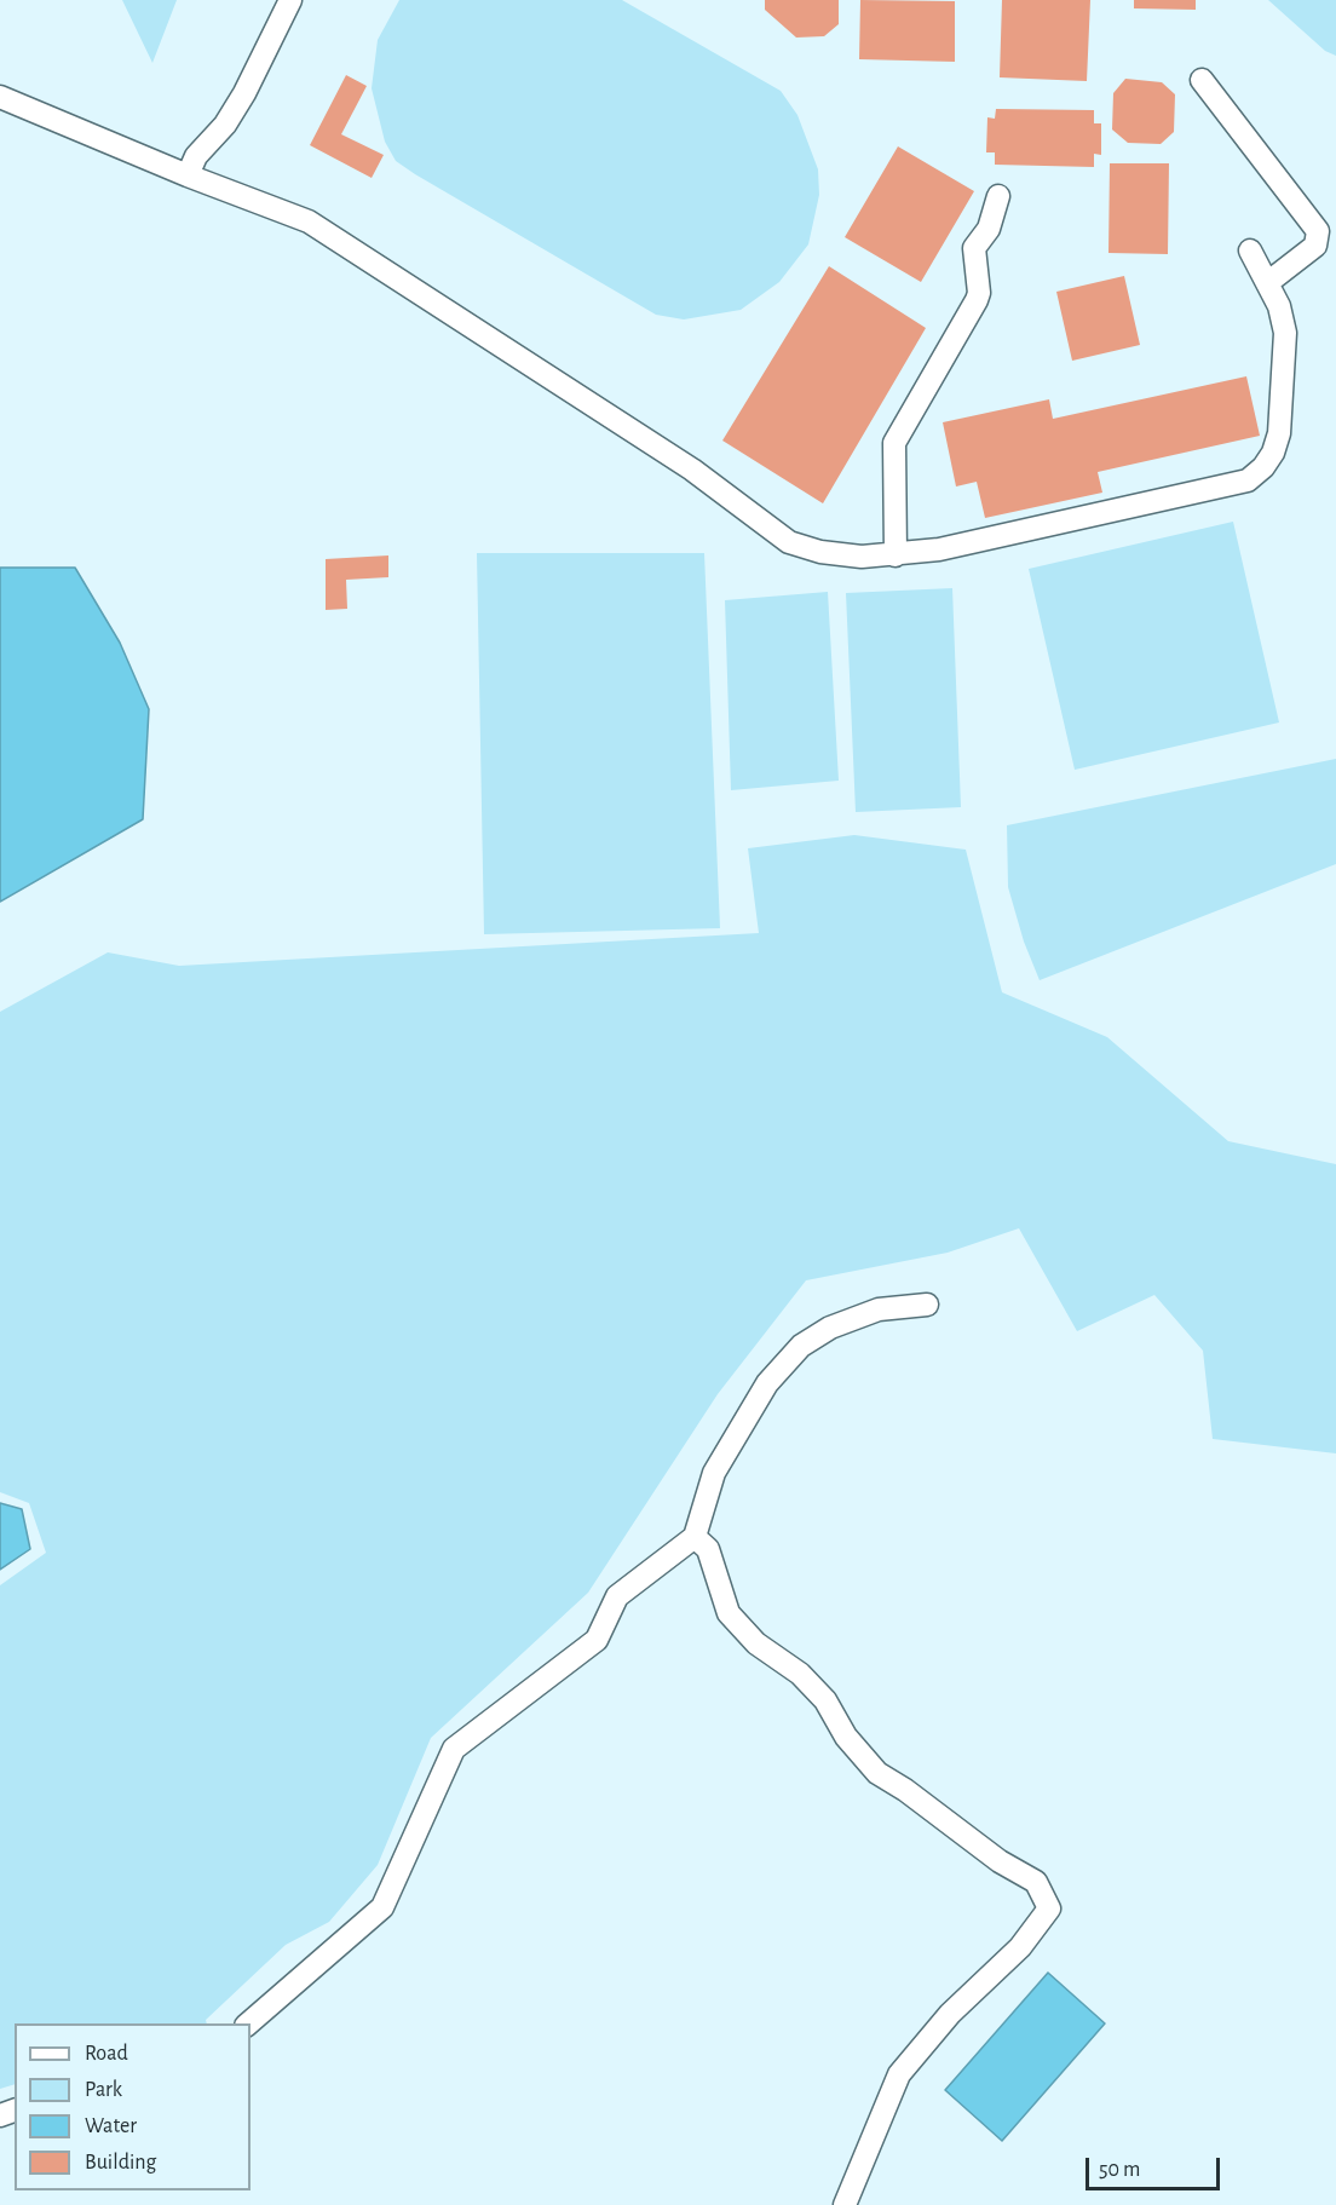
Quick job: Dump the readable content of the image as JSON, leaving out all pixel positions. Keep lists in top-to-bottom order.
{
  "legend": [
    "Road",
    "Park",
    "Water",
    "Building"
  ],
  "scale_bar": "50 m"
}
